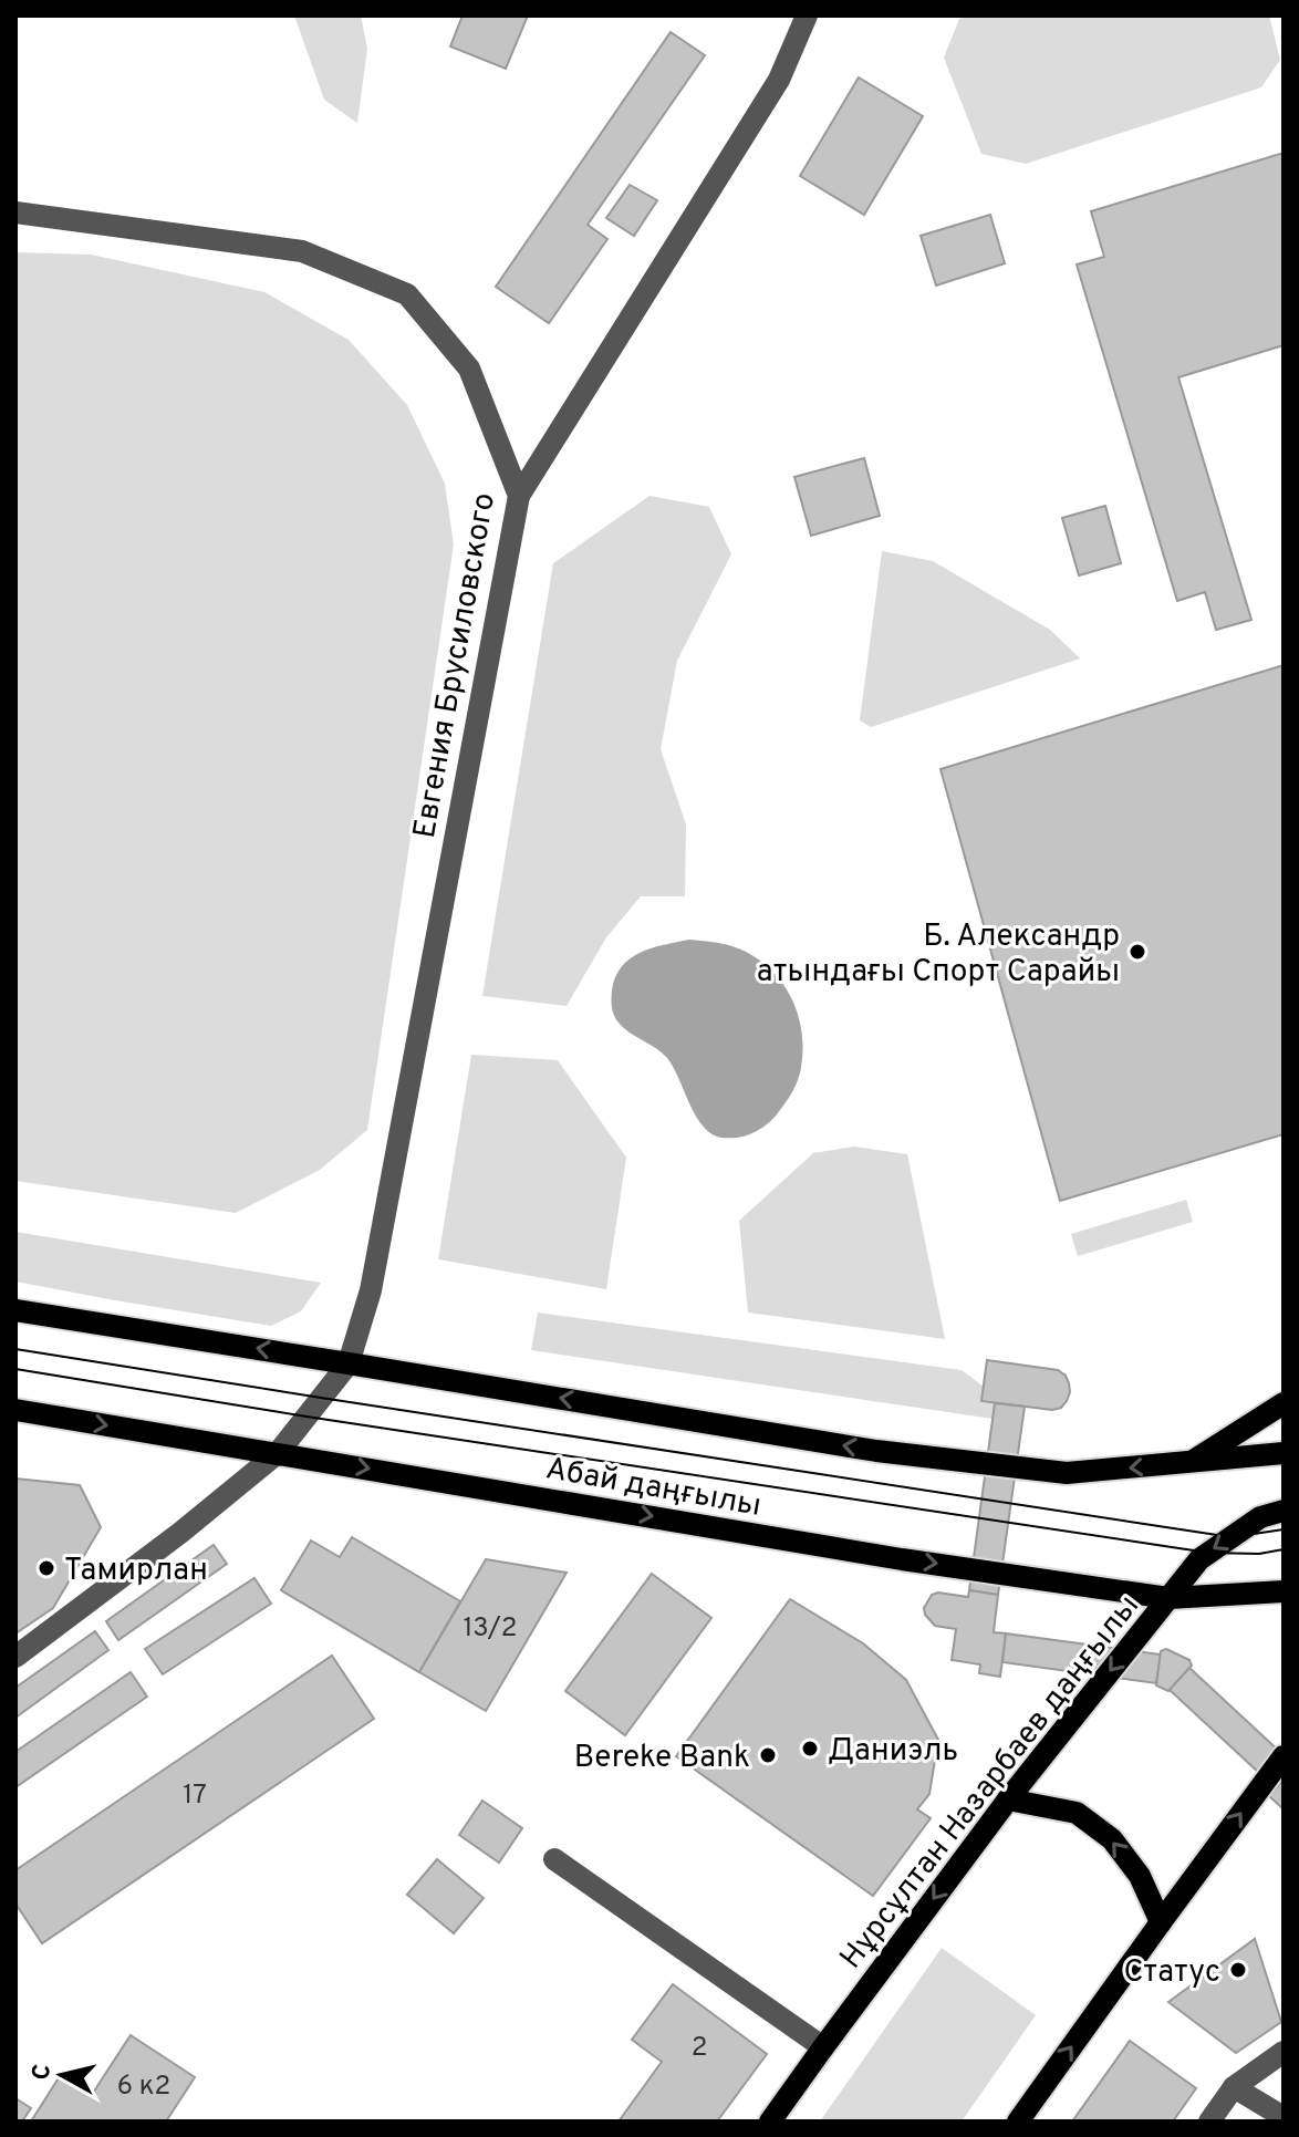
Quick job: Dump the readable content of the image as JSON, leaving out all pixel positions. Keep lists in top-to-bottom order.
{
  "streets": {
    "main road": ["Абай даңғылы", "Нұрсұлтан Назарбаев даңғылы"],
    "street": ["Евгения Брусиловского"]
  },
  "crossings": [
    ["Абай даңғылы", "Нұрсұлтан Назарбаев даңғылы"]
  ],
  "places": [
    "Б. Александр атындағы Спорт Сарайы",
    "Тамирлан",
    "Даниэль",
    "Bereke Bank",
    "Статус"
  ],
  "house_numbers": [
    "13/2",
    "17",
    "2",
    "6 к2"
  ],
  "north": "left"
}
